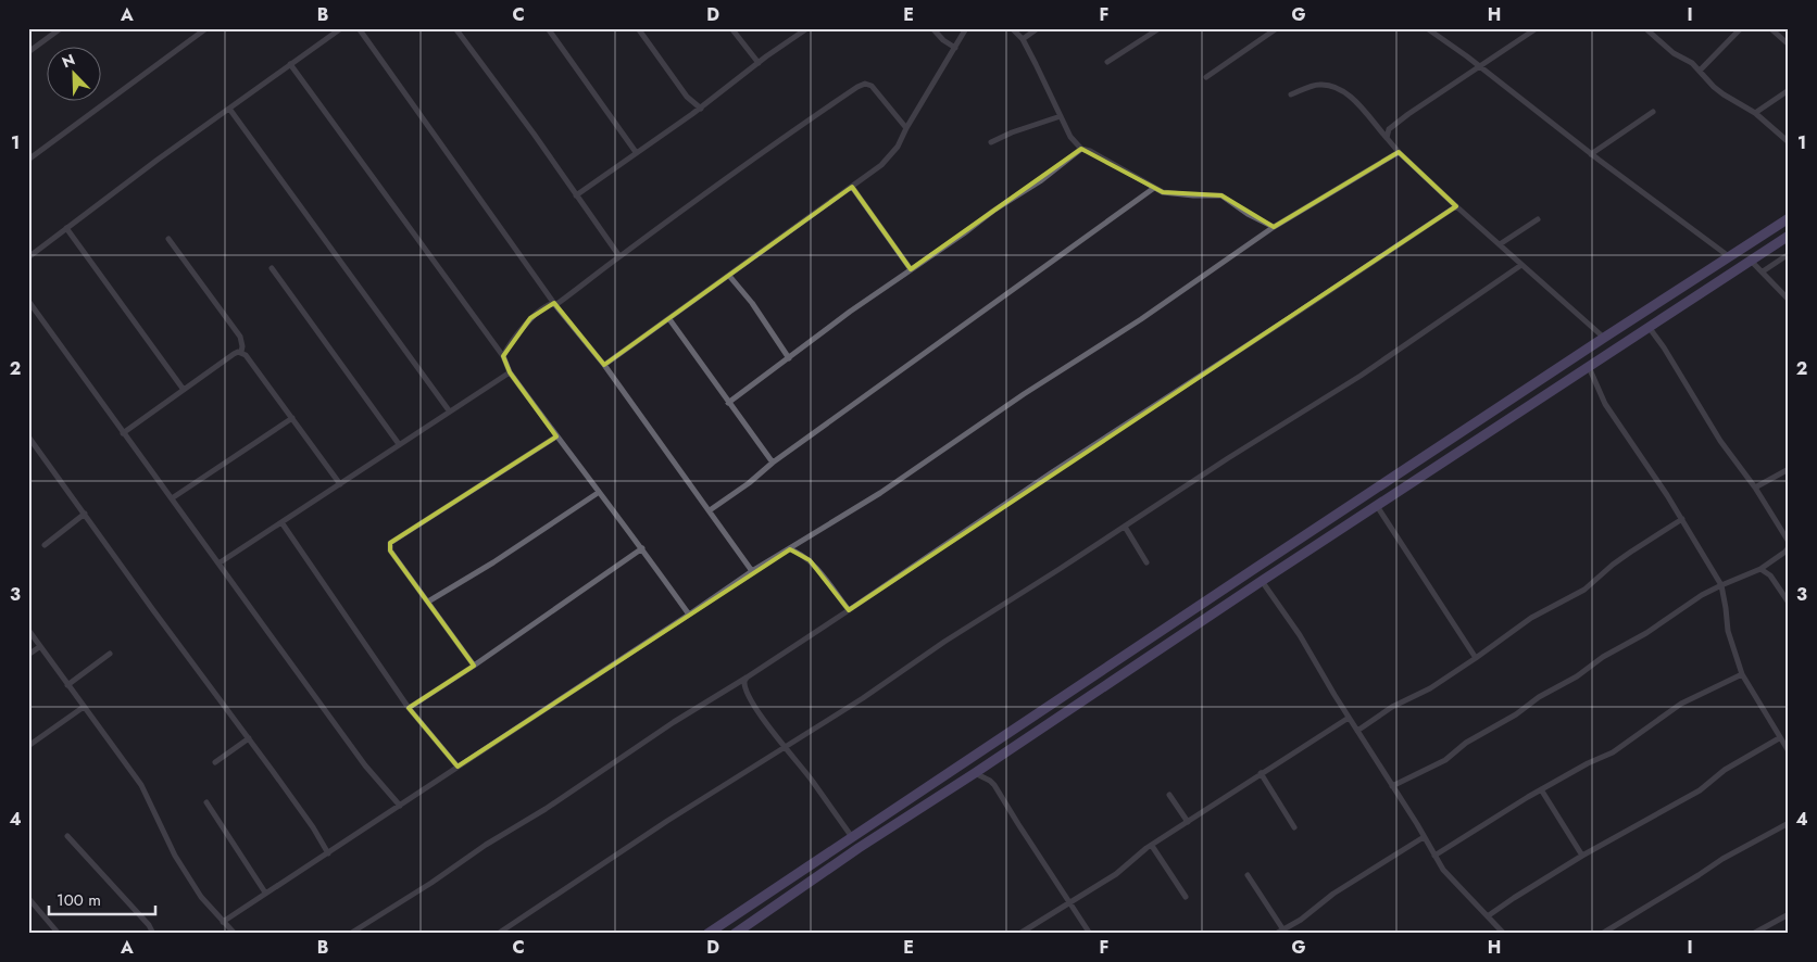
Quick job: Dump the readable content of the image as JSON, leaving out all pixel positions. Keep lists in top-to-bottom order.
{
  "scale_bar": "100 m",
  "north": "top left",
  "grid": {
    "columns": [
      "A",
      "B",
      "C",
      "D",
      "E",
      "F",
      "G",
      "H",
      "I"
    ],
    "rows": [
      "1",
      "2",
      "3",
      "4"
    ]
  }
}
